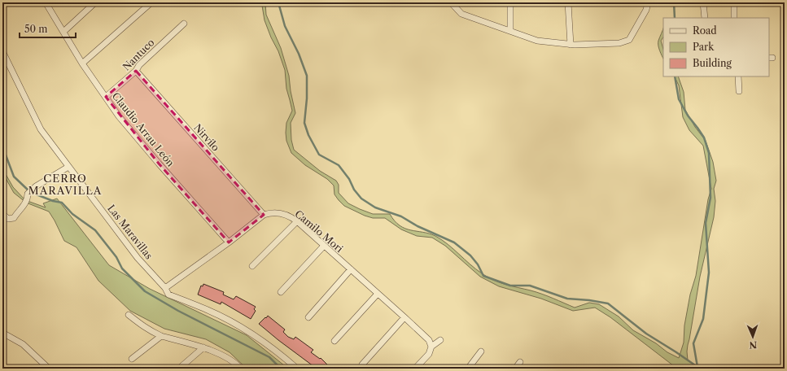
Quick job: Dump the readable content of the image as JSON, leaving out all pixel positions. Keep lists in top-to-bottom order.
{
  "streets": {
    "street": [
      "Nantuco",
      "Claudio Arrau León",
      "Nirvilo",
      "Camilo Mori",
      "Las Maravillas"
    ]
  },
  "crossings": [
    ["Nantuco", "Claudio Arrau León"],
    ["Nantuco", "Nirvilo"],
    ["Nirvilo", "Camilo Mori"]
  ],
  "districts": ["CERRO MARAVILLA"],
  "legend": ["Road", "Park", "Building"],
  "scale_bar": "50 m",
  "north": "bottom"
}
